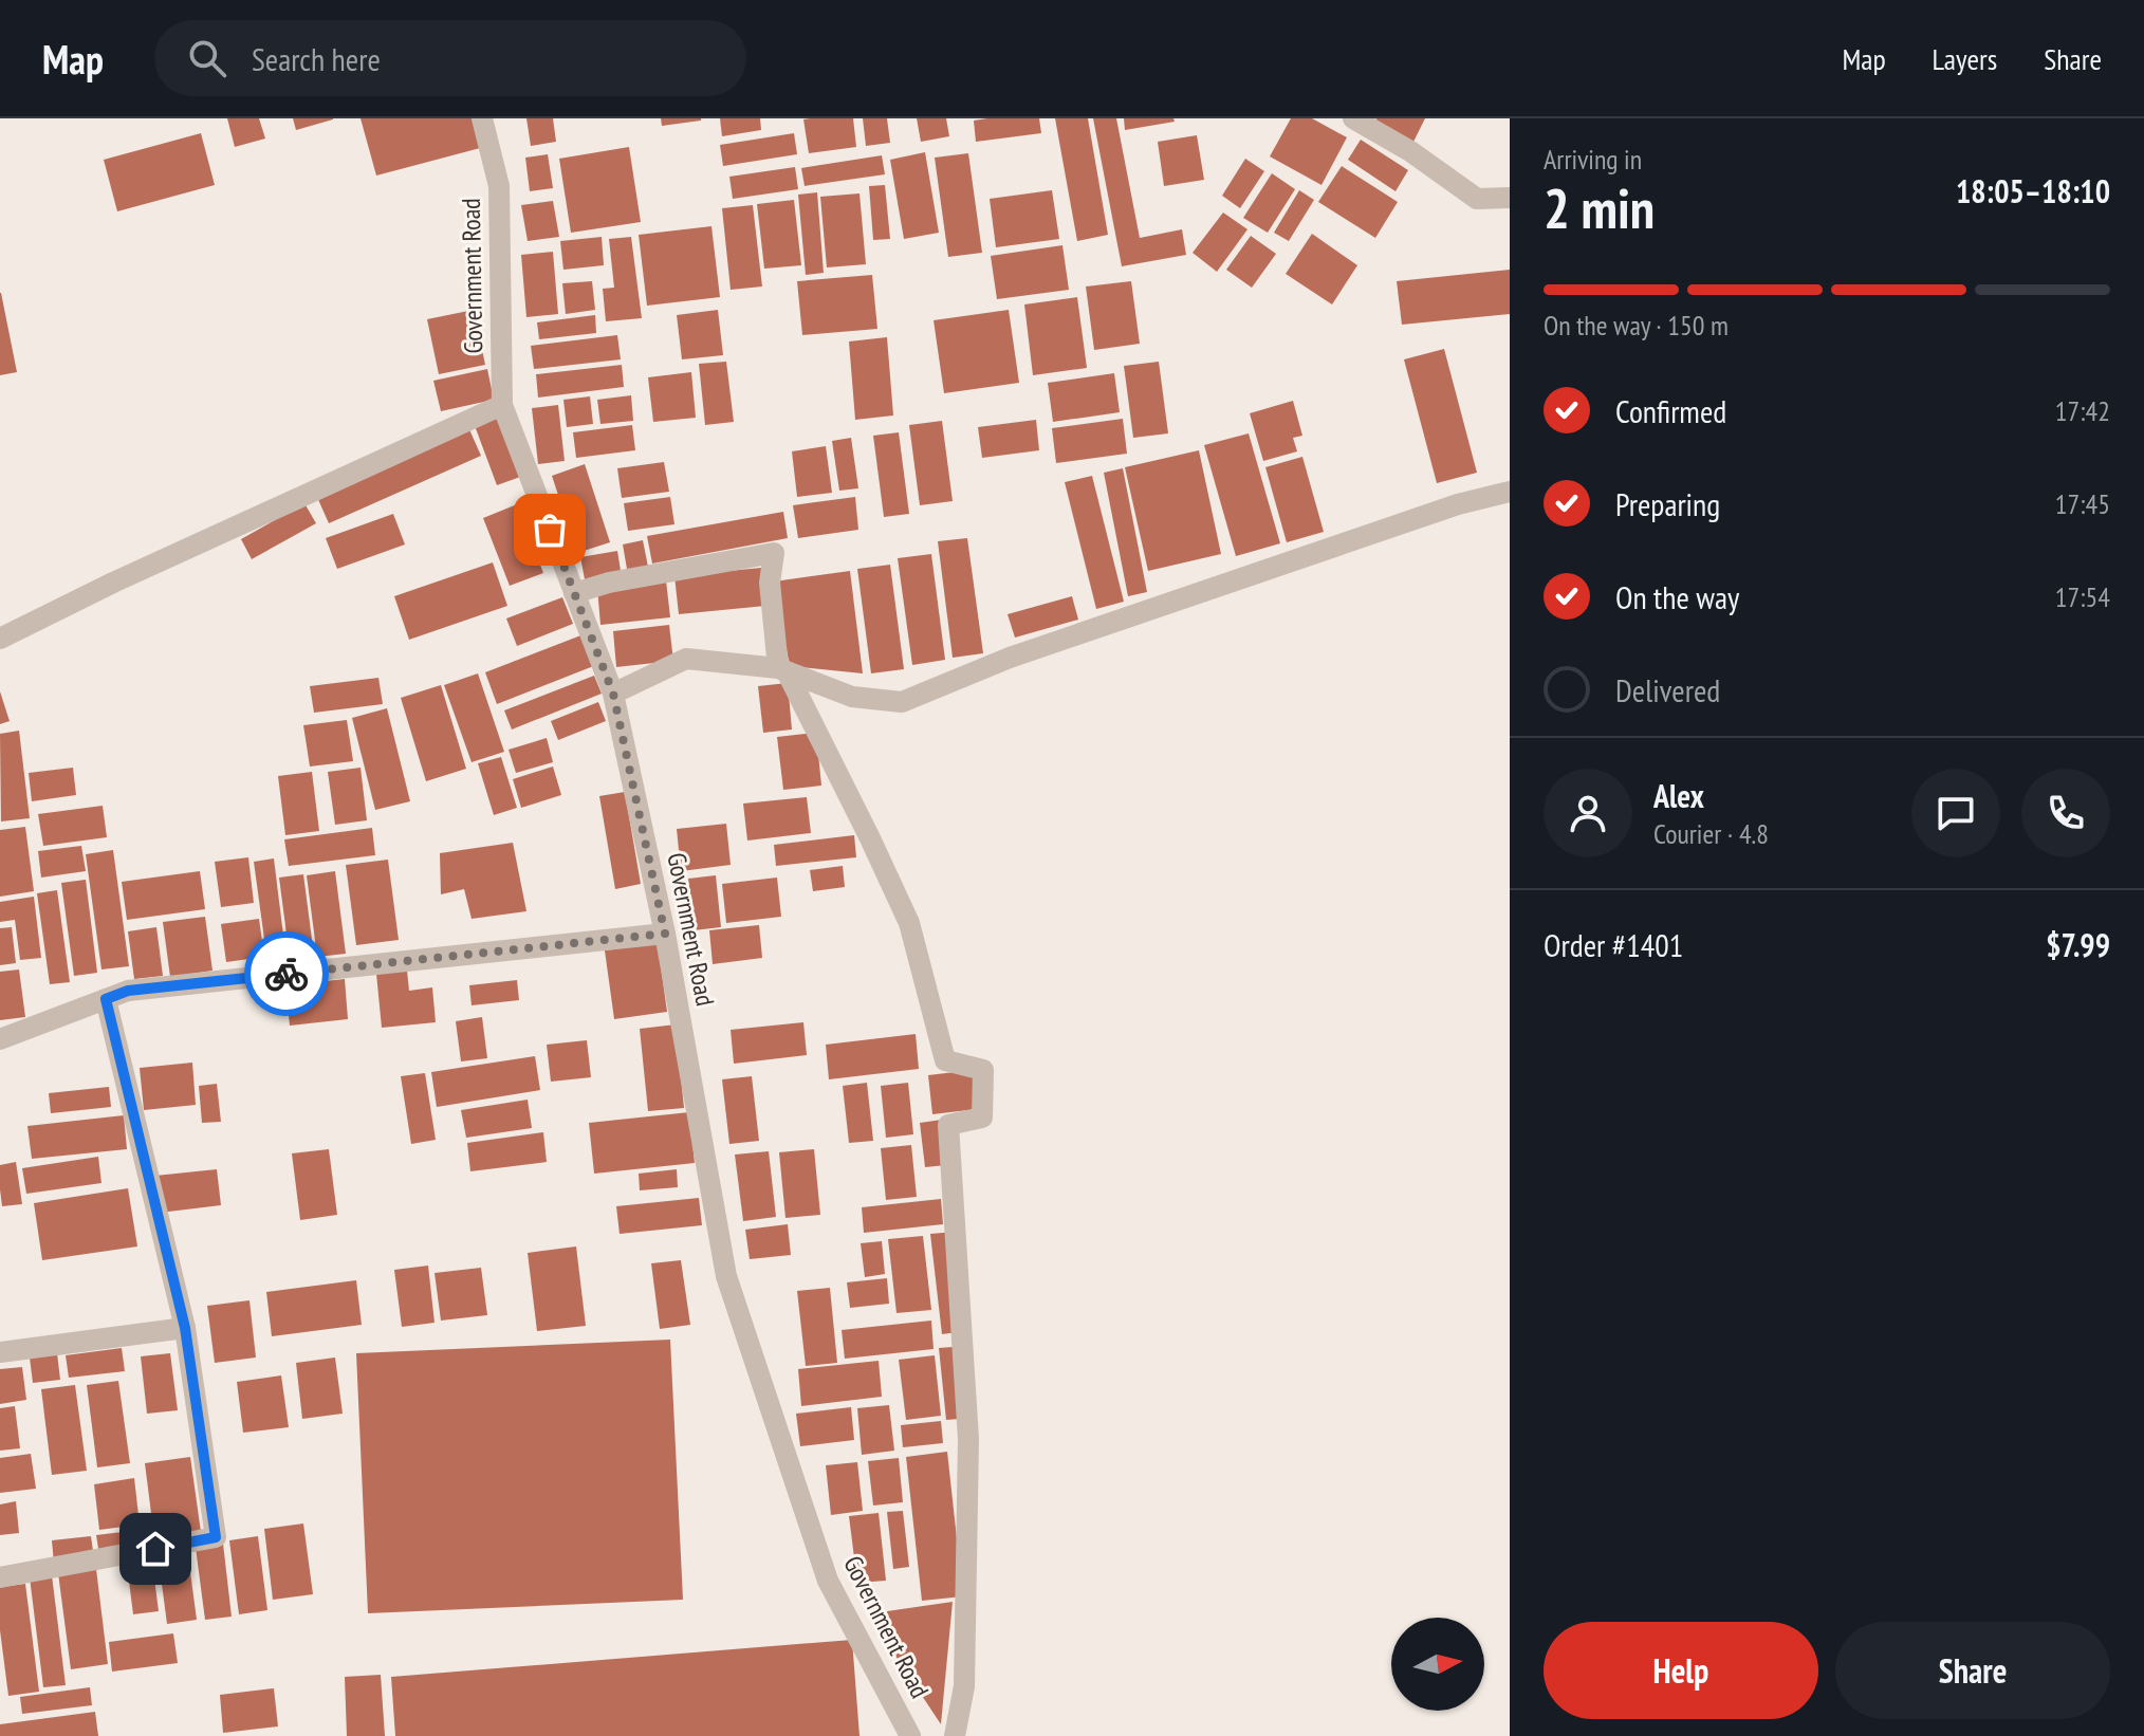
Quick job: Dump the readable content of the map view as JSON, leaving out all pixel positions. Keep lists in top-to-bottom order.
{
  "streets": {
    "street": ["Government Road"]
  },
  "north": "right",
  "page": {
    "header": "Map",
    "search": "Search here",
    "nav": ["Map", "Layers", "Share"],
    "heading": ["2 min", "Arriving in", "18:05–18:10"],
    "panel": [
      "Alex",
      "Courier · 4.8",
      "Order #1401",
      "$7.99"
    ],
    "bar": "On the way · 150 m",
    "list": [
      ["Confirmed", "17:42"],
      ["Preparing", "17:45"],
      ["On the way", "17:54"],
      "Delivered"
    ],
    "buttons": ["Help", "Share"]
  }
}
